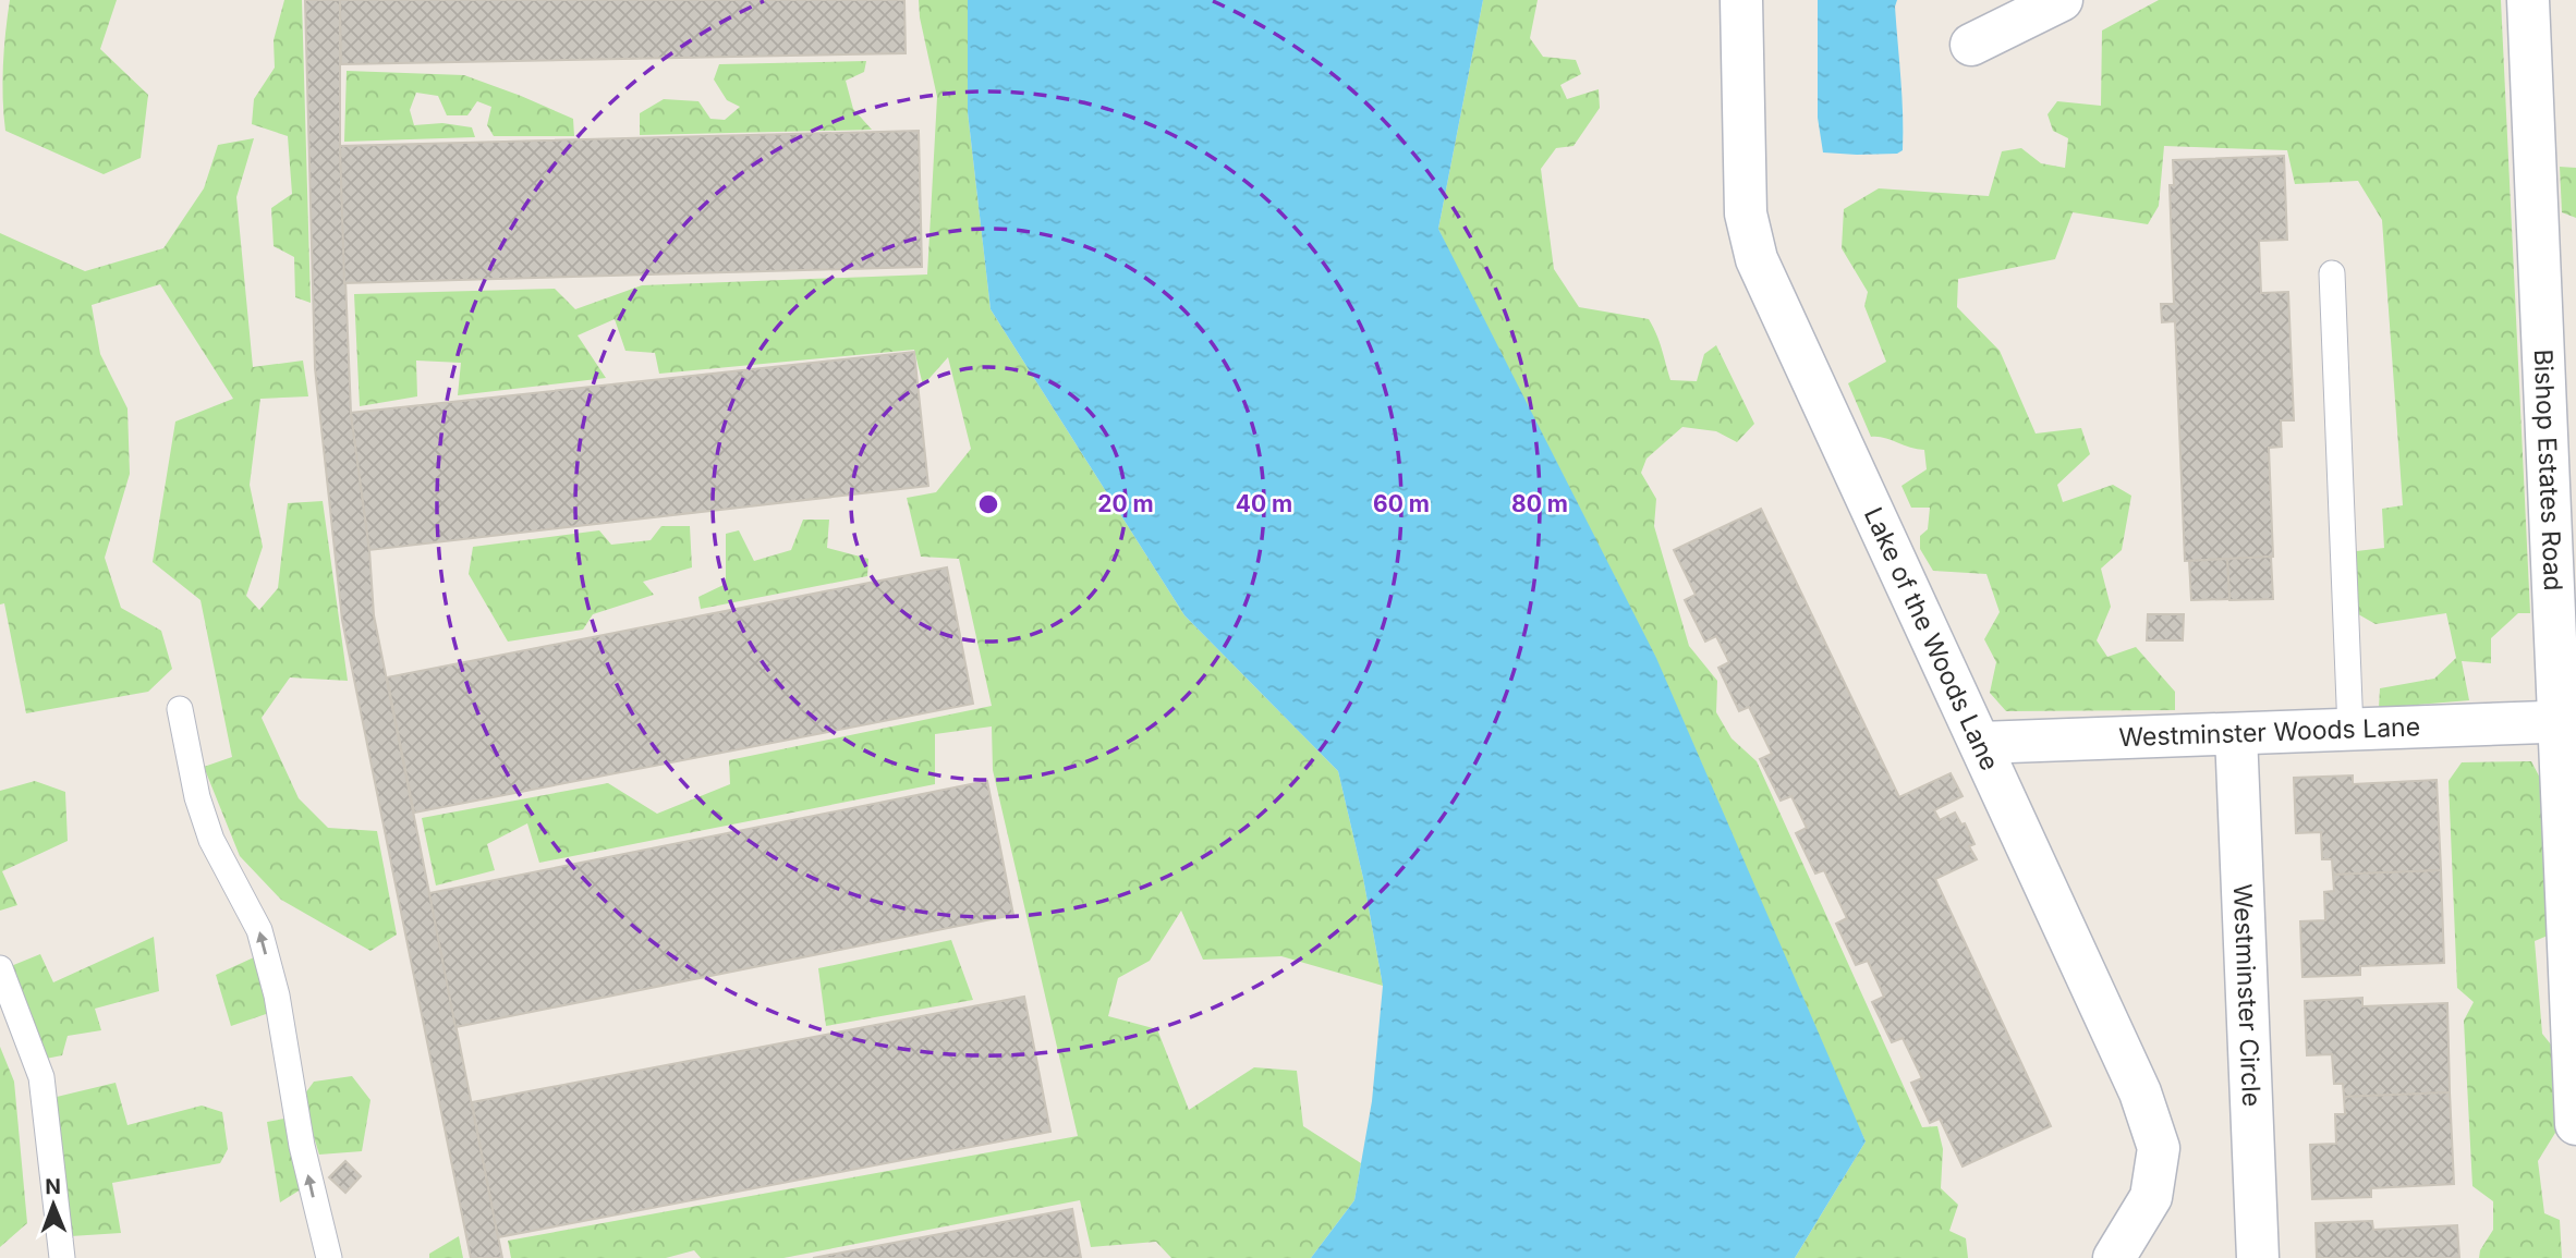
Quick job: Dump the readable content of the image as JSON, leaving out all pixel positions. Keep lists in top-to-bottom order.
{
  "streets": {
    "street": [
      "Bishop Estates Road",
      "Lake of the Woods Lane",
      "Westminster Woods Lane",
      "Westminster Circle"
    ]
  },
  "crossings": [
    ["Bishop Estates Road", "Westminster Woods Lane"],
    ["Lake of the Woods Lane", "Westminster Woods Lane"],
    ["Westminster Woods Lane", "Westminster Circle"]
  ],
  "north": "top",
  "rings": [
    "20 m",
    "40 m",
    "60 m",
    "80 m"
  ]
}
